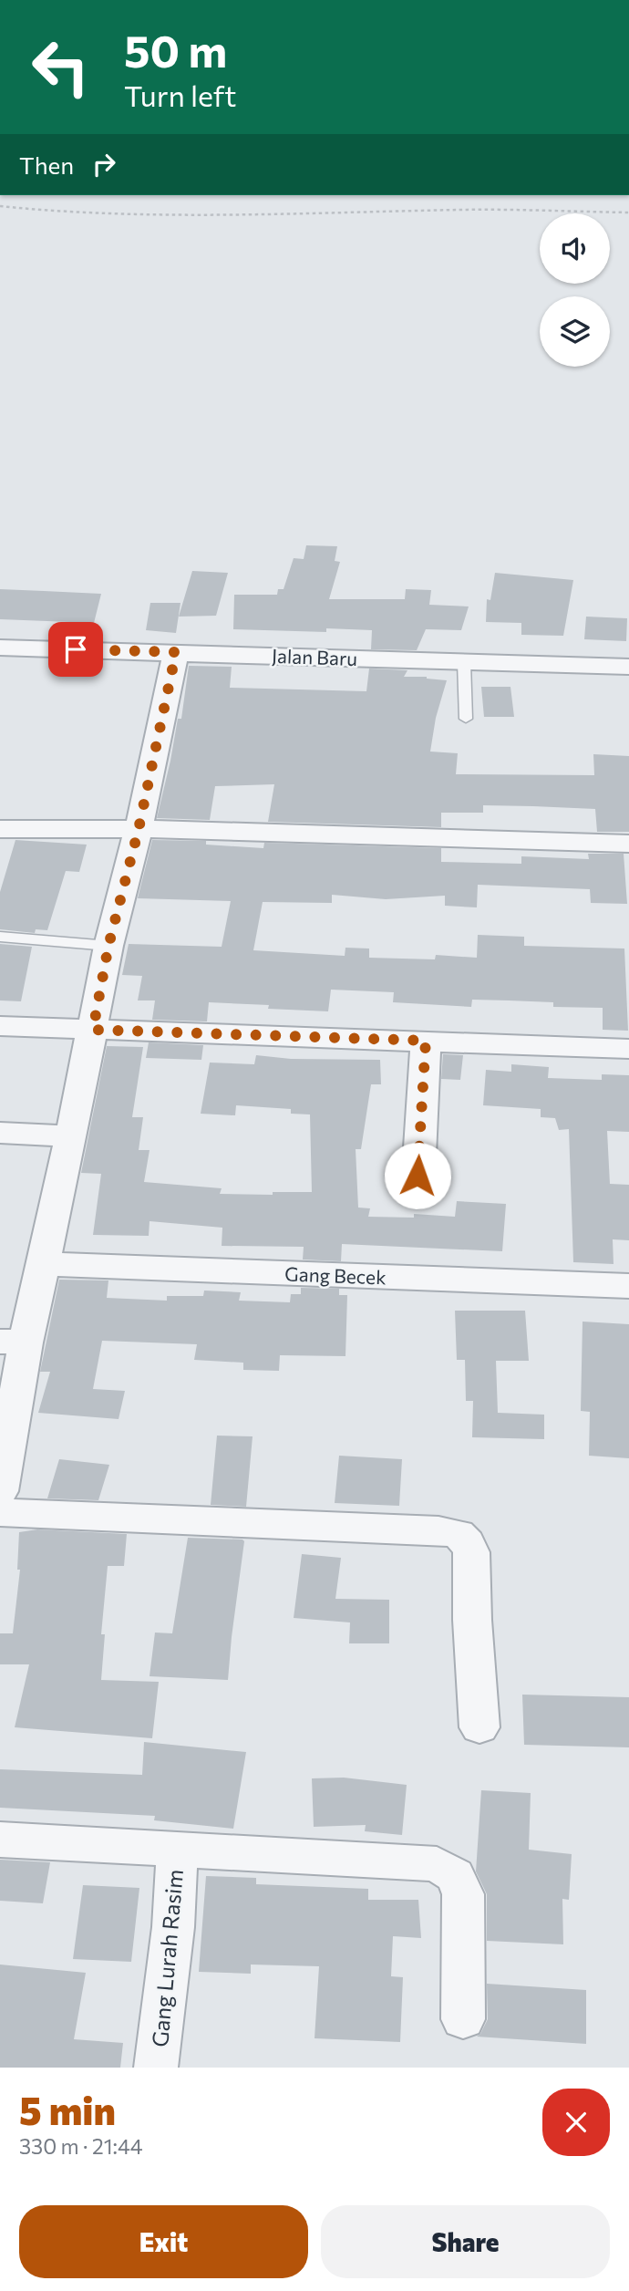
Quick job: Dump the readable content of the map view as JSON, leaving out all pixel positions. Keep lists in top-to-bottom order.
{
  "streets": {
    "street": ["Jalan Baru", "Gang Becek", "Gang Lurah Rasim"]
  },
  "page": {
    "turn": ["50 m", "Turn left"],
    "then": "Then",
    "heading": ["5 min", "330 m · 21:44"],
    "buttons": ["Exit", "Share"]
  }
}
